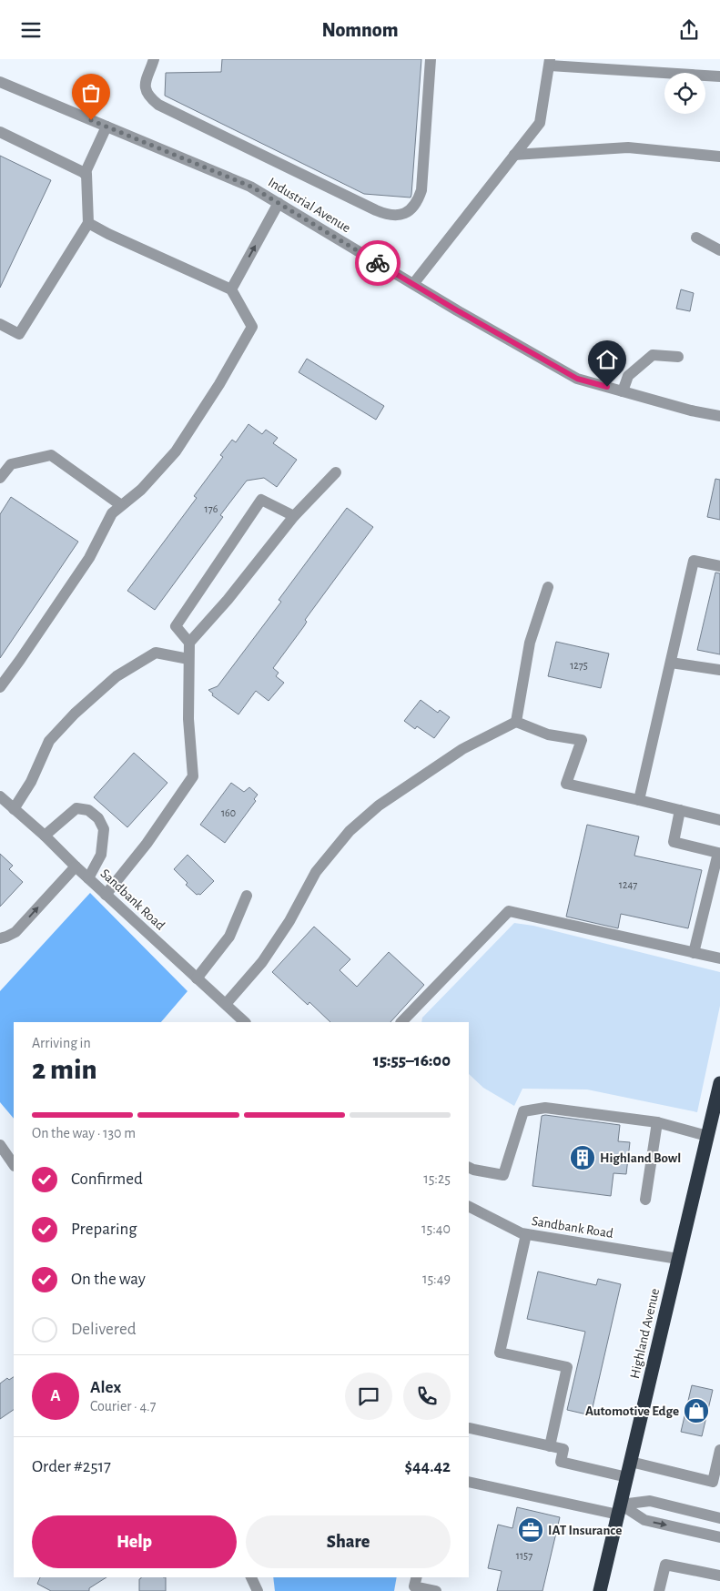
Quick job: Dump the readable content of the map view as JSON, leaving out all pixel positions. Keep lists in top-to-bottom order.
{
  "streets": {
    "highway": ["Highland Avenue"],
    "street": ["Industrial Avenue", "Sandbank Road"]
  },
  "crossings": [
    ["Sandbank Road", "Highland Avenue"]
  ],
  "places": {
    "building": ["Highland Bowl"],
    "shop": ["Automotive Edge"],
    "office": ["IAT Insurance"]
  },
  "house_numbers": [
    "176",
    "1275",
    "160",
    "1247",
    "1157"
  ],
  "page": {
    "header": "Nomnom",
    "heading": ["2 min", "Arriving in", "15:55–16:00"],
    "panel": [
      "Alex",
      "Courier · 4.7",
      "Order #2517",
      "$44.42"
    ],
    "bar": "On the way · 130 m",
    "list": [
      ["Confirmed", "15:25"],
      ["Preparing", "15:40"],
      ["On the way", "15:49"],
      "Delivered"
    ],
    "round": "A",
    "buttons": ["Help", "Share"]
  }
}
